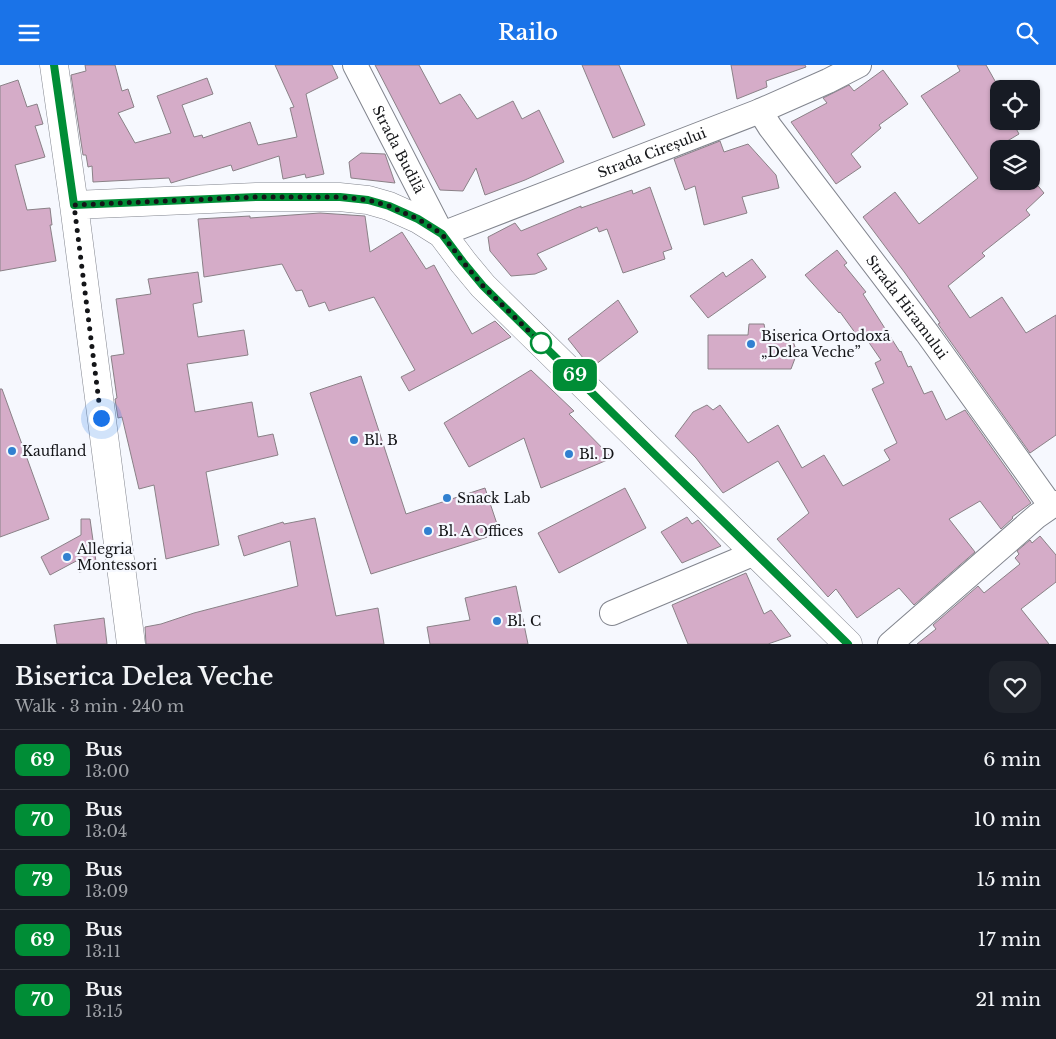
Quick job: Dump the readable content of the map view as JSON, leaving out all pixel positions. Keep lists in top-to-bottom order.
{
  "streets": {
    "street": ["Strada Budilă", "Strada Cireșului", "Strada Hiramului"]
  },
  "crossings": [
    ["Strada Budilă", "Strada Cireșului"],
    ["Strada Cireșului", "Strada Hiramului"]
  ],
  "places": [
    "Biserica Ortodoxă „Delea Veche”",
    "Bl. B",
    "Kaufland",
    "Bl. D",
    "Snack Lab",
    "Bl. A Offices",
    "Allegria Montessori",
    "Bl. C"
  ],
  "lines": ["bus line 69"],
  "page": {
    "header": "Railo",
    "on_map": "69",
    "heading": ["Biserica Delea Veche", "Walk · 3 min · 240 m"],
    "list": [
      {
        "mark": "69",
        "name": "Bus",
        "note": "13:00",
        "value": "6 min"
      },
      {
        "mark": "70",
        "name": "Bus",
        "note": "13:04",
        "value": "10 min"
      },
      {
        "mark": "79",
        "name": "Bus",
        "note": "13:09",
        "value": "15 min"
      },
      {
        "mark": "69",
        "name": "Bus",
        "note": "13:11",
        "value": "17 min"
      },
      {
        "mark": "70",
        "name": "Bus",
        "note": "13:15",
        "value": "21 min"
      }
    ]
  }
}
